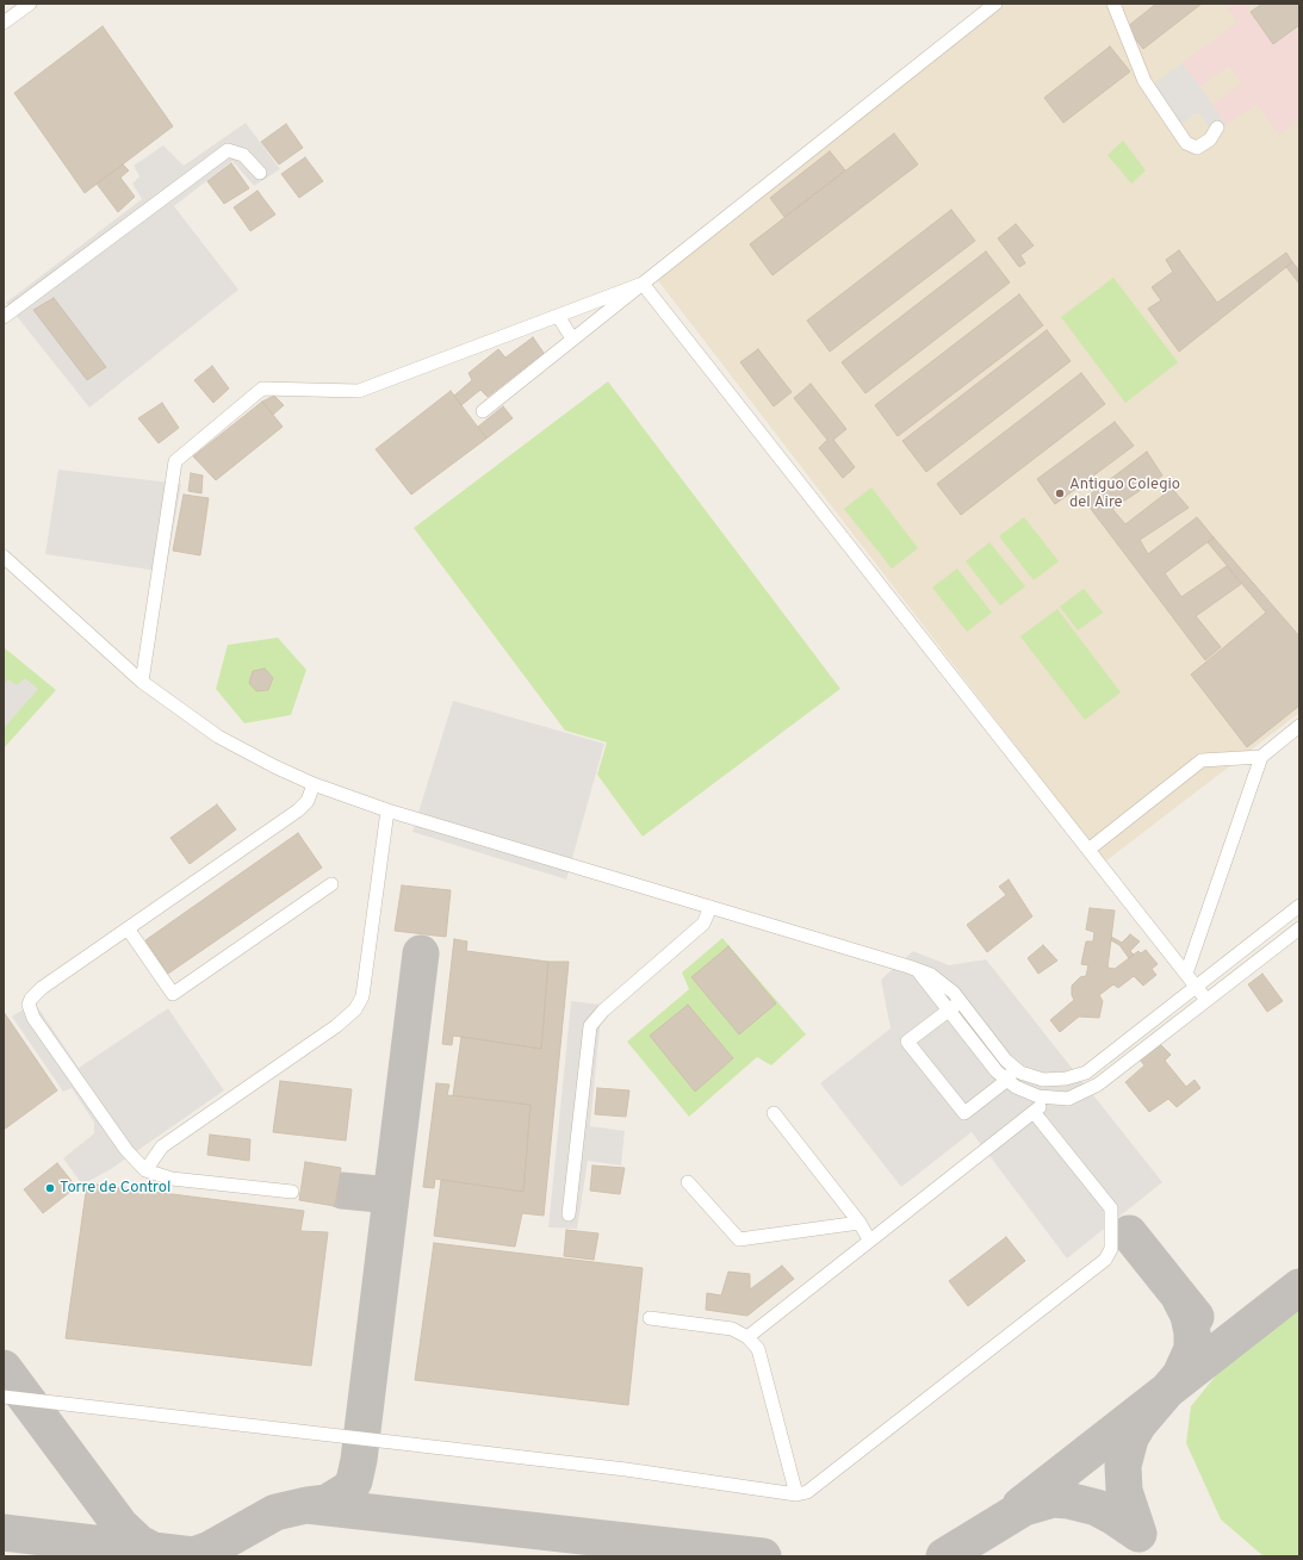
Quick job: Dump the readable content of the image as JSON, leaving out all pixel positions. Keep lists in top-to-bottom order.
{
  "places": ["Antiguo Colegio del Aire", "Torre de Control"]
}
